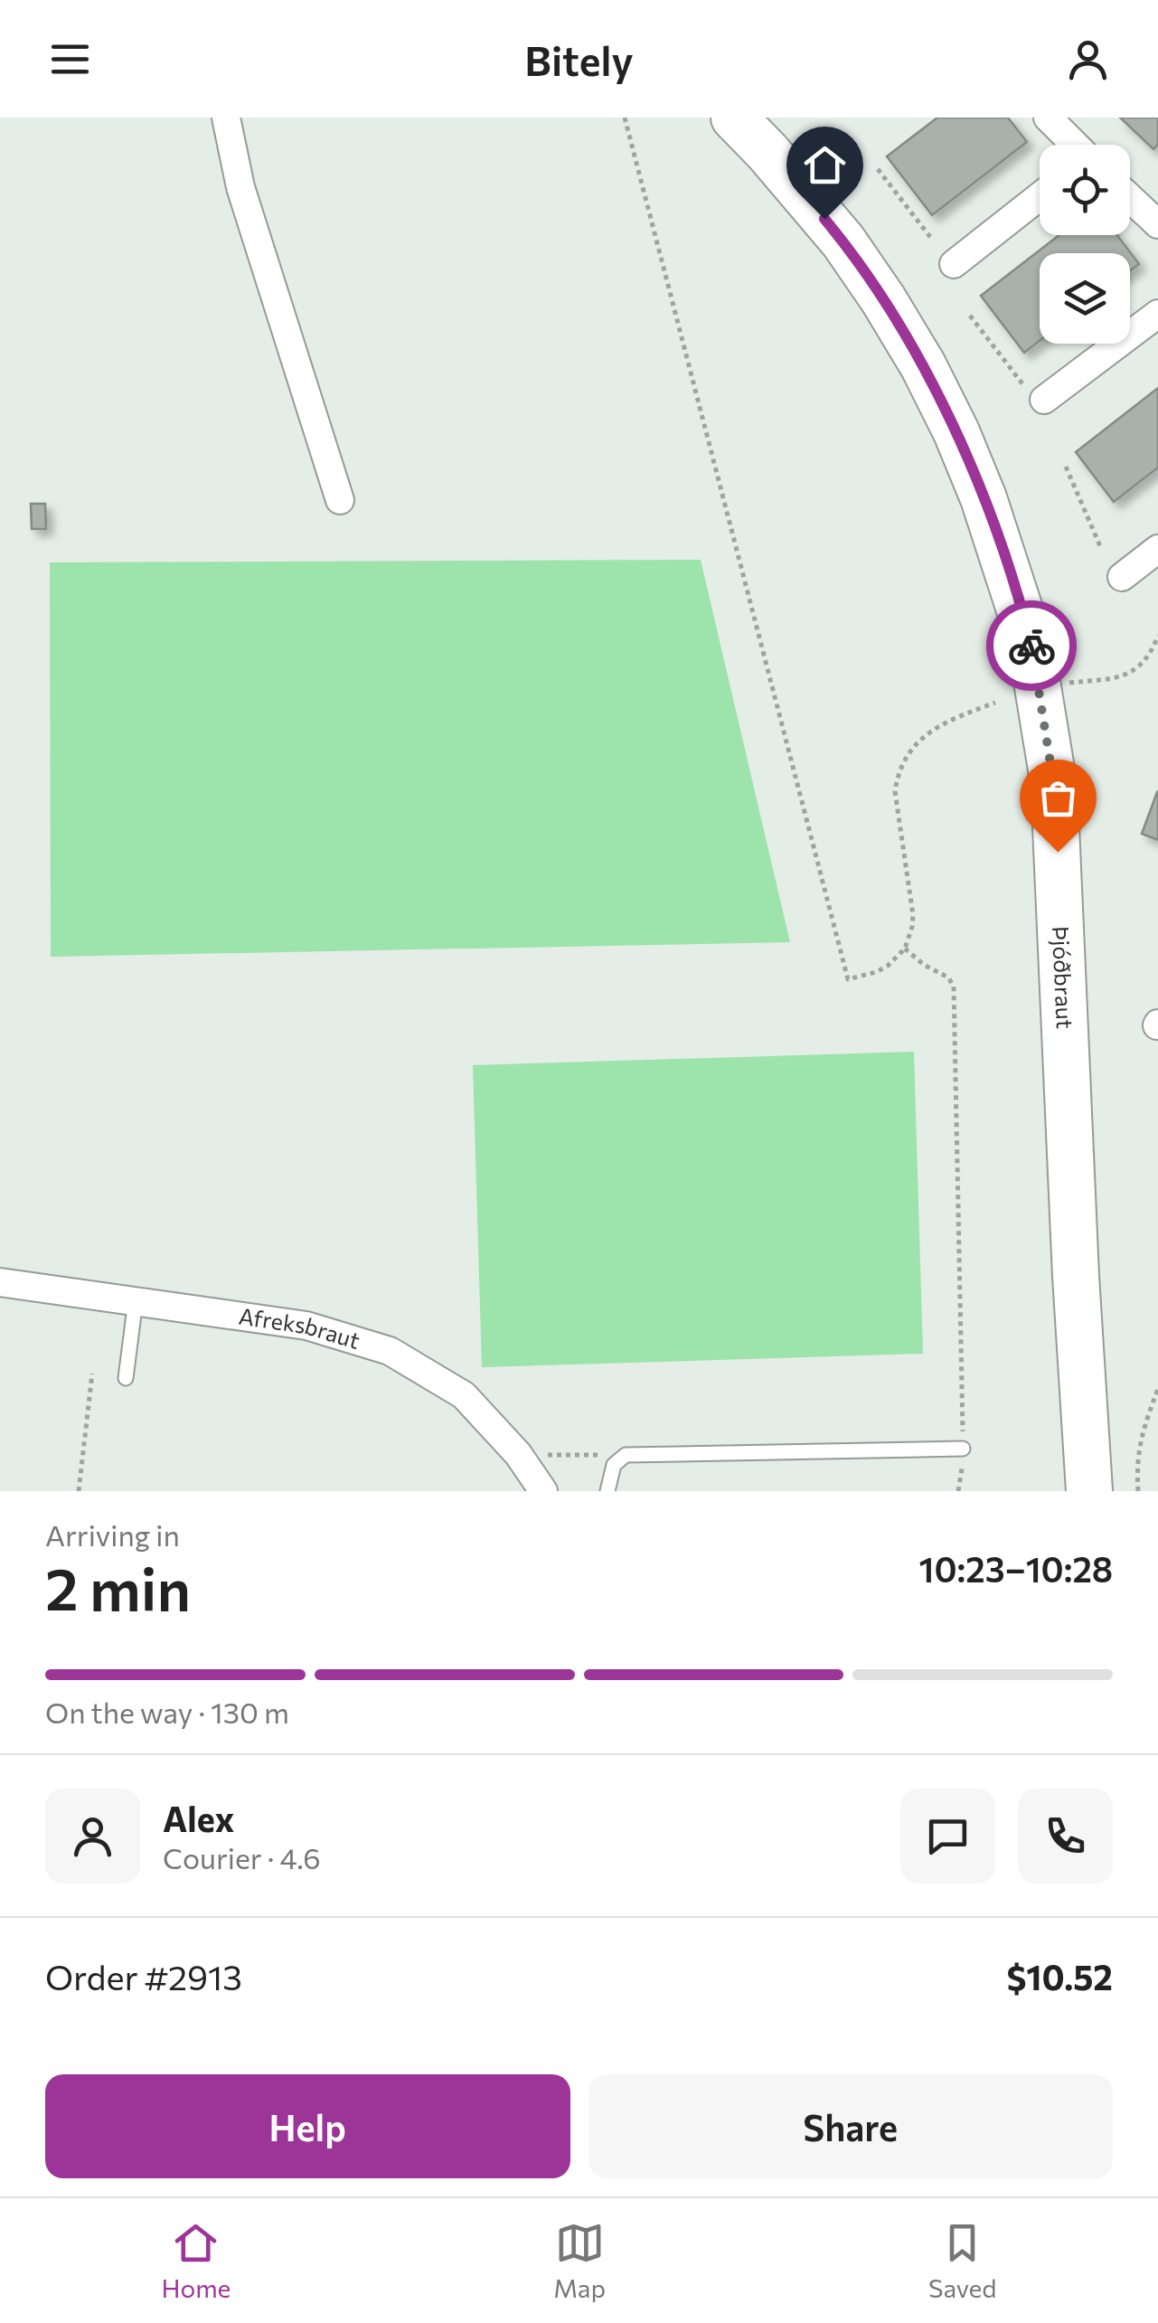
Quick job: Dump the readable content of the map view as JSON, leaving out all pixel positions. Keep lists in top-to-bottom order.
{
  "streets": {
    "main road": ["Þjóðbraut"],
    "street": ["Afreksbraut"]
  },
  "page": {
    "header": "Bitely",
    "heading": ["2 min", "Arriving in", "10:23–10:28"],
    "panel": [
      "Alex",
      "Courier · 4.6",
      "Order #2913",
      "$10.52"
    ],
    "bar": "On the way · 130 m",
    "buttons": ["Help", "Share"],
    "tabs": ["Home", "Map", "Saved"]
  }
}
